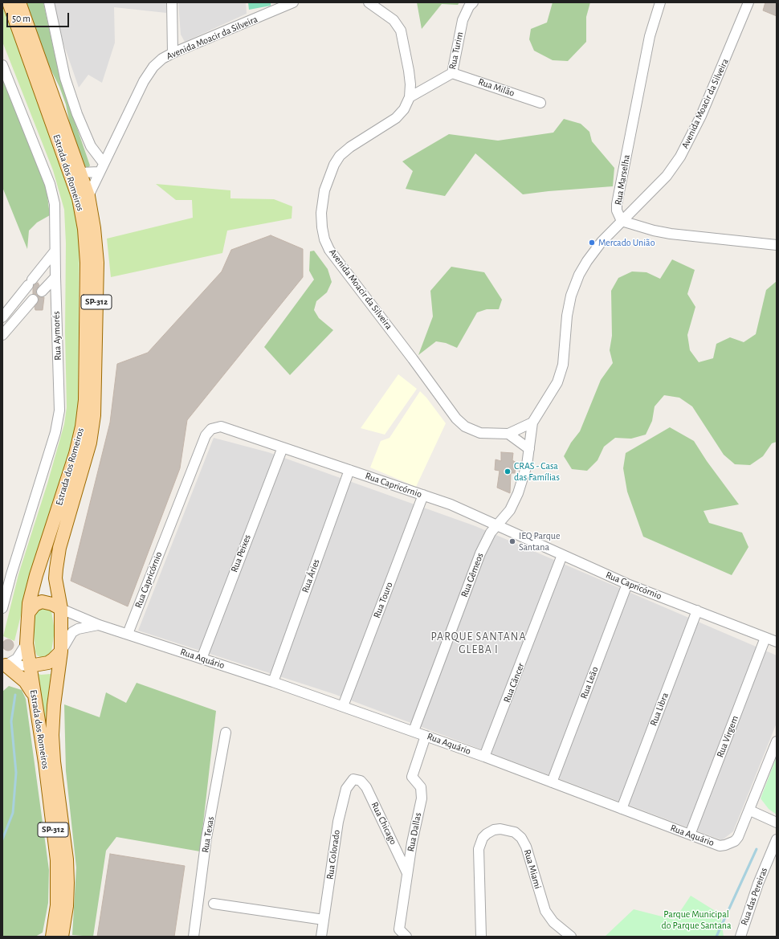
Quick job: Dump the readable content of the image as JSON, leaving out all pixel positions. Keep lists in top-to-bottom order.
{
  "streets": {
    "main road": ["Estrada dos Romeiros", "SP-312"],
    "street": [
      "Avenida Moacir da Silveira",
      "Rua Turim",
      "Rua Milão",
      "Rua Marselha",
      "Rua Aymorés",
      "Rua Capricórnio",
      "Rua Peixes",
      "Rua Gêmeos",
      "Rua Áries",
      "Rua Touro",
      "Rua Aquário",
      "Rua Câncer",
      "Rua Leão",
      "Rua Libra",
      "Rua Virgem",
      "Rua Chicago",
      "Rua Dallas",
      "Rua Texas",
      "Rua Colorado",
      "Rua Miami",
      "Rua das Pereiras"
    ]
  },
  "crossings": [
    ["Avenida Moacir da Silveira", "Rua Turim"],
    ["Avenida Moacir da Silveira", "Estrada dos Romeiros"],
    ["Avenida Moacir da Silveira", "Rua Marselha"],
    ["Avenida Moacir da Silveira", "Rua Gêmeos"],
    ["Rua Turim", "Rua Milão"],
    ["Estrada dos Romeiros", "Rua Aquário"],
    ["Rua Capricórnio", "Rua Peixes"],
    ["Rua Capricórnio", "Rua Gêmeos"],
    ["Rua Capricórnio", "Rua Áries"],
    ["Rua Capricórnio", "Rua Touro"],
    ["Rua Capricórnio", "Rua Aquário"],
    ["Rua Capricórnio", "Rua Câncer"],
    ["Rua Capricórnio", "Rua Leão"],
    ["Rua Capricórnio", "Rua Libra"],
    ["Rua Capricórnio", "Rua Virgem"],
    ["Rua Peixes", "Rua Aquário"],
    ["Rua Gêmeos", "Rua Aquário"],
    ["Rua Áries", "Rua Aquário"],
    ["Rua Touro", "Rua Aquário"],
    ["Rua Aquário", "Rua Câncer"],
    ["Rua Aquário", "Rua Leão"],
    ["Rua Aquário", "Rua Libra"],
    ["Rua Aquário", "Rua Virgem"],
    ["Rua Aquário", "Rua Dallas"],
    ["Rua Chicago", "Rua Dallas"],
    ["Rua Chicago", "Rua Colorado"]
  ],
  "districts": ["PARQUE SANTANA GLEBA I"],
  "parks": ["Parque Municipal do Parque Santana"],
  "places": ["Mercado União", "CRAS - Casa das Famílias", "IEQ Parque Santana"],
  "scale_bar": "50 m"
}
